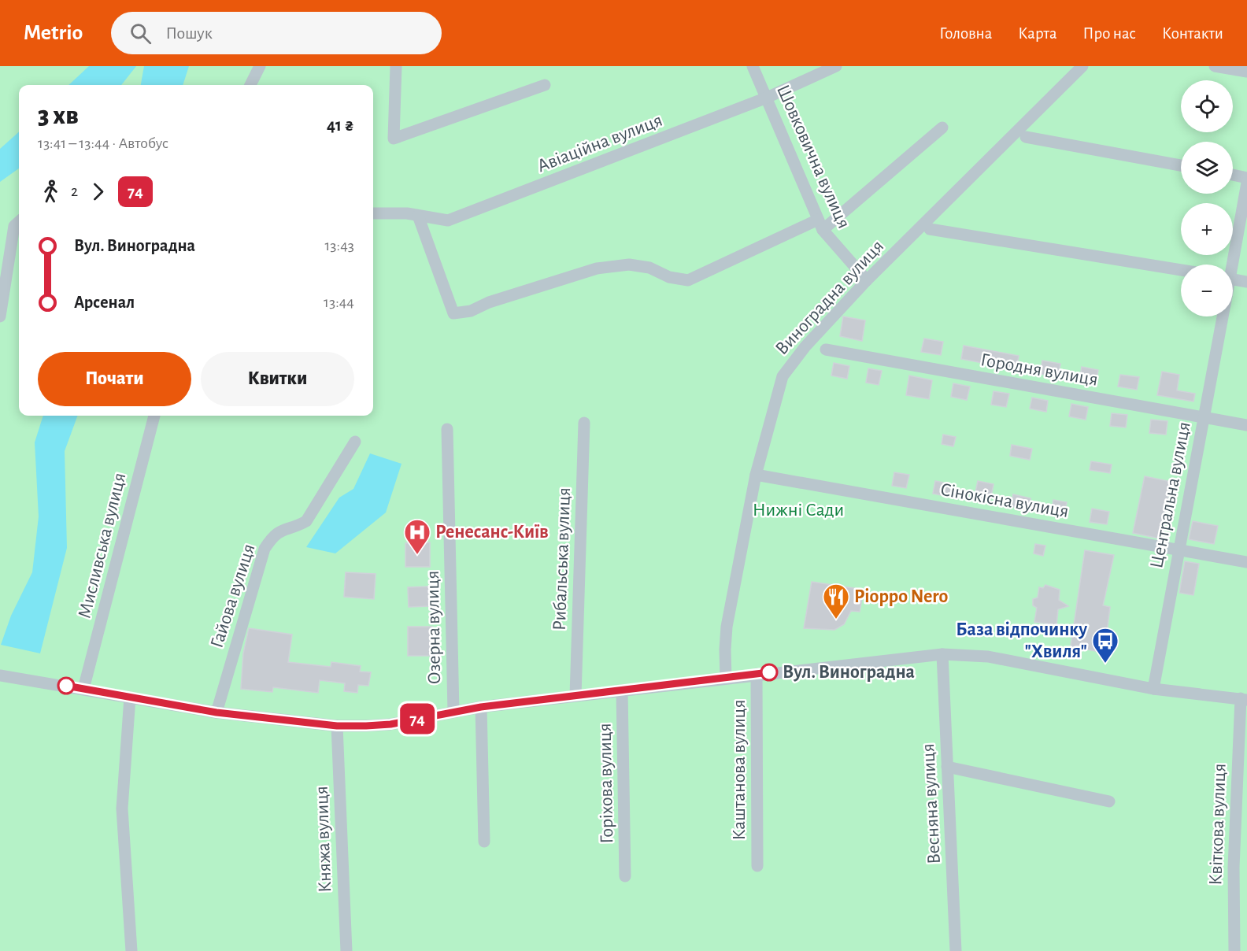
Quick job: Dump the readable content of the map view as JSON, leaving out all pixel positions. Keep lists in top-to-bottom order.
{
  "streets": {
    "street": [
      "Авіаційна вулиця",
      "Шовковична вулиця",
      "Виноградна вулиця",
      "Городня вулиця",
      "Центральна вулиця",
      "Сінокісна вулиця",
      "Мисливська вулиця",
      "Рибальська вулиця",
      "Гайова вулиця",
      "Озерна вулиця",
      "Каштанова вулиця",
      "Горіхова вулиця",
      "Весняна вулиця",
      "Квіткова вулиця",
      "Княжа вулиця"
    ]
  },
  "crossings": [
    ["Авіаційна вулиця", "Шовковична вулиця"],
    ["Шовковична вулиця", "Виноградна вулиця"],
    ["Виноградна вулиця", "Сінокісна вулиця"],
    ["Городня вулиця", "Центральна вулиця"],
    ["Центральна вулиця", "Сінокісна вулиця"]
  ],
  "parks": ["Нижні Сади"],
  "places": {
    "hospital": ["Ренесанс-Київ"],
    "restaurant": ["Pioppo Nero"],
    "bus stop": ["База відпочинку \"Хвиля\""],
    "other": ["Вул. Виноградна"]
  },
  "lines": ["bus line 74"],
  "page": {
    "header": "Metrio",
    "search": "Пошук",
    "nav": [
      "Головна",
      "Карта",
      "Про нас",
      "Контакти"
    ],
    "on_map": "74",
    "map_buttons": ["+", "−"],
    "heading": ["3 хв", "13:41 – 13:44 · Автобус", "41 ₴"],
    "legs": ["2", "74"],
    "list": [
      {
        "name": "Вул. Виноградна",
        "value": "13:43"
      },
      {
        "name": "Арсенал",
        "value": "13:44"
      }
    ],
    "buttons": ["Почати", "Квитки"]
  }
}
